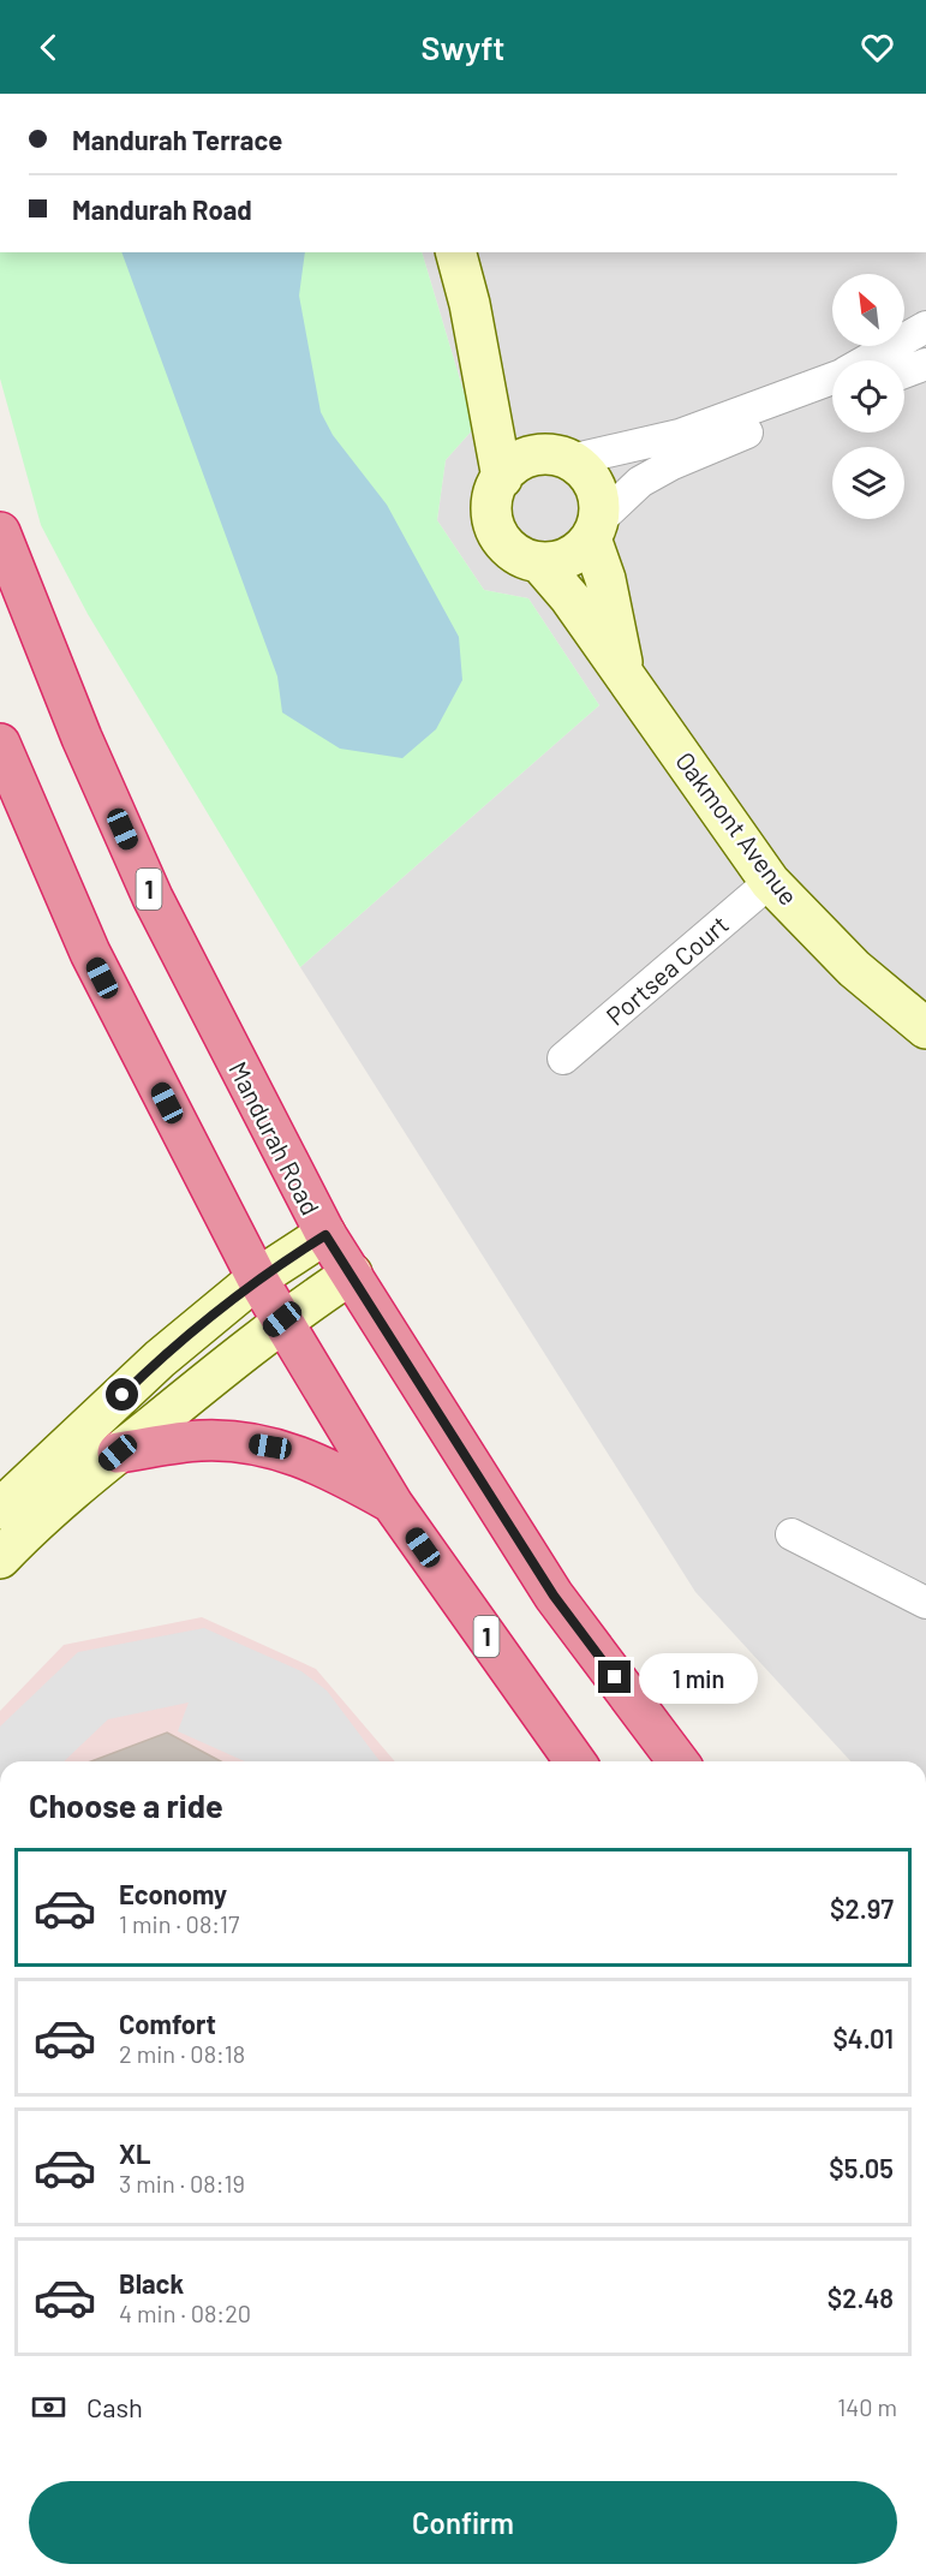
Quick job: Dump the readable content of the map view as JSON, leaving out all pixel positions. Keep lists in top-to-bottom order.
{
  "streets": {
    "highway": ["1", "Mandurah Road"],
    "street": ["Oakmont Avenue", "Portsea Court"]
  },
  "crossings": [
    ["Oakmont Avenue", "Portsea Court"]
  ],
  "north": "top left",
  "page": {
    "header": "Swyft",
    "banner": ["Mandurah Terrace", "Mandurah Road"],
    "bubble": "1 min",
    "heading": "Choose a ride",
    "list": [
      {
        "name": "Economy",
        "note": "1 min · 08:17",
        "value": "$2.97"
      },
      {
        "name": "Comfort",
        "note": "2 min · 08:18",
        "value": "$4.01"
      },
      {
        "name": "XL",
        "note": "3 min · 08:19",
        "value": "$5.05"
      },
      {
        "name": "Black",
        "note": "4 min · 08:20",
        "value": "$2.48"
      }
    ],
    "pay": ["Cash", "140 m"],
    "buttons": "Confirm"
  }
}
